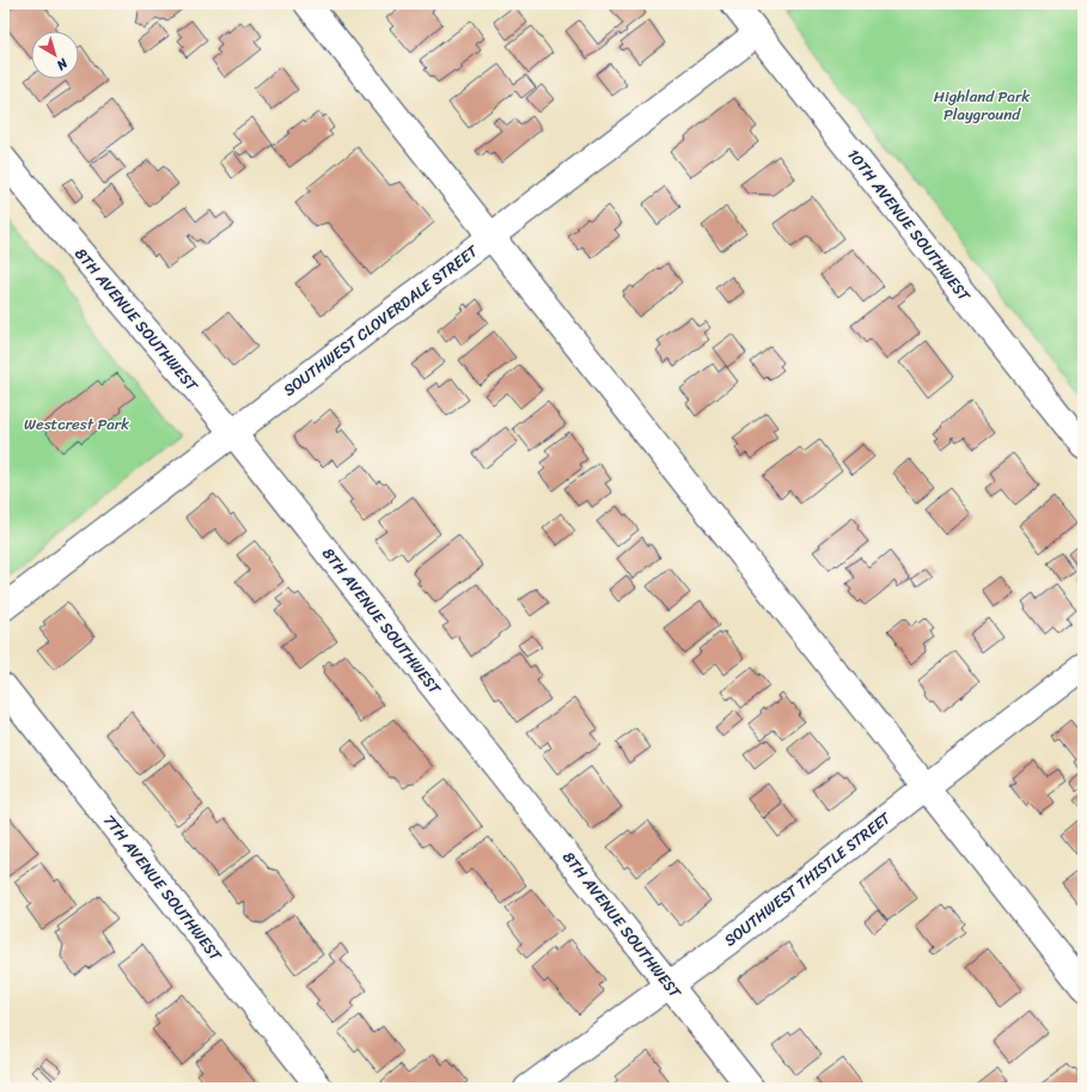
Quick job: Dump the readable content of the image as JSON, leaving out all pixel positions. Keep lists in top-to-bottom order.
{
  "streets": {
    "street": [
      "10TH AVENUE SOUTHWEST",
      "8TH AVENUE SOUTHWEST",
      "SOUTHWEST CLOVERDALE STREET",
      "SOUTHWEST THISTLE STREET",
      "7TH AVENUE SOUTHWEST"
    ]
  },
  "crossings": [
    ["10TH AVENUE SOUTHWEST", "SOUTHWEST CLOVERDALE STREET"],
    ["8TH AVENUE SOUTHWEST", "SOUTHWEST CLOVERDALE STREET"],
    ["8TH AVENUE SOUTHWEST", "SOUTHWEST THISTLE STREET"]
  ],
  "parks": ["Highland Park Playground", "Westcrest Park"],
  "north": "bottom right"
}
